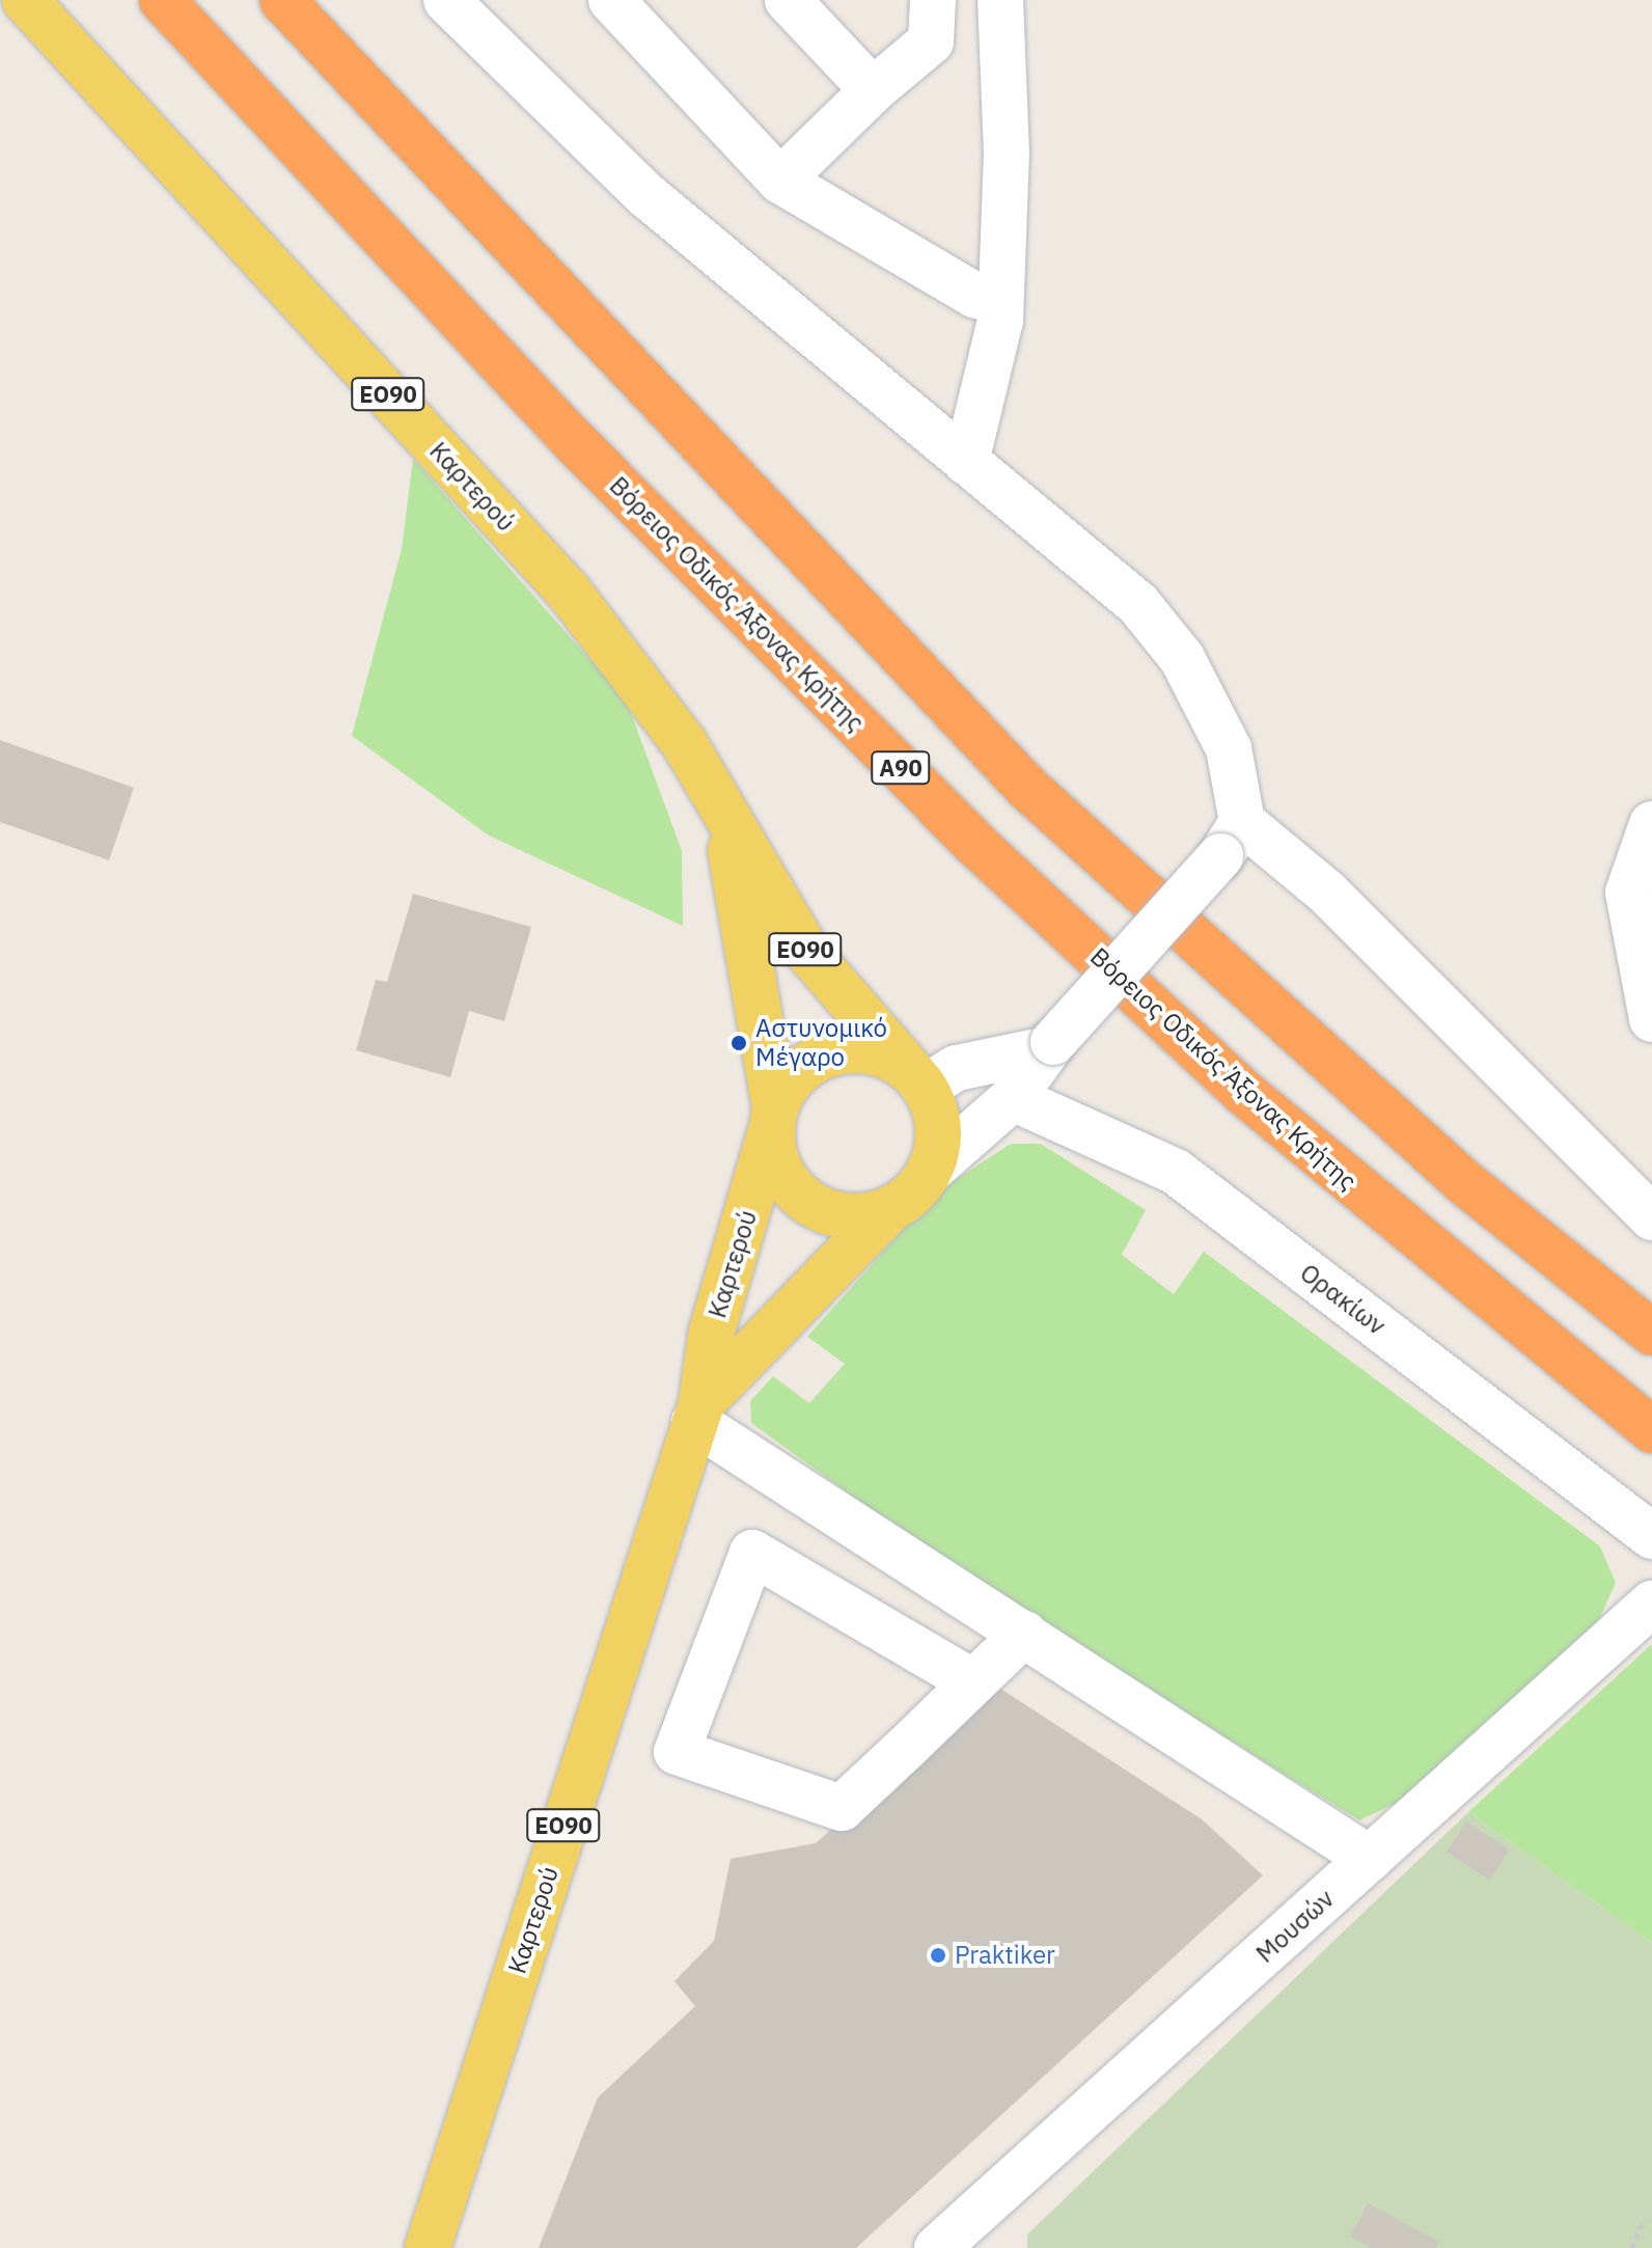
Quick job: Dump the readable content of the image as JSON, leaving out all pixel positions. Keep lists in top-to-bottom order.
{
  "streets": {
    "highway": ["Βόρειος Οδικός Άξονας Κρήτης", "Α90"],
    "main road": ["ΕΟ90", "Καρτερού"],
    "street": ["Ορακίων", "Μουσών"]
  },
  "crossings": [
    ["ΕΟ90", "Καρτερού"]
  ],
  "places": ["Αστυνομικό Μέγαρο", "Praktiker"]
}
